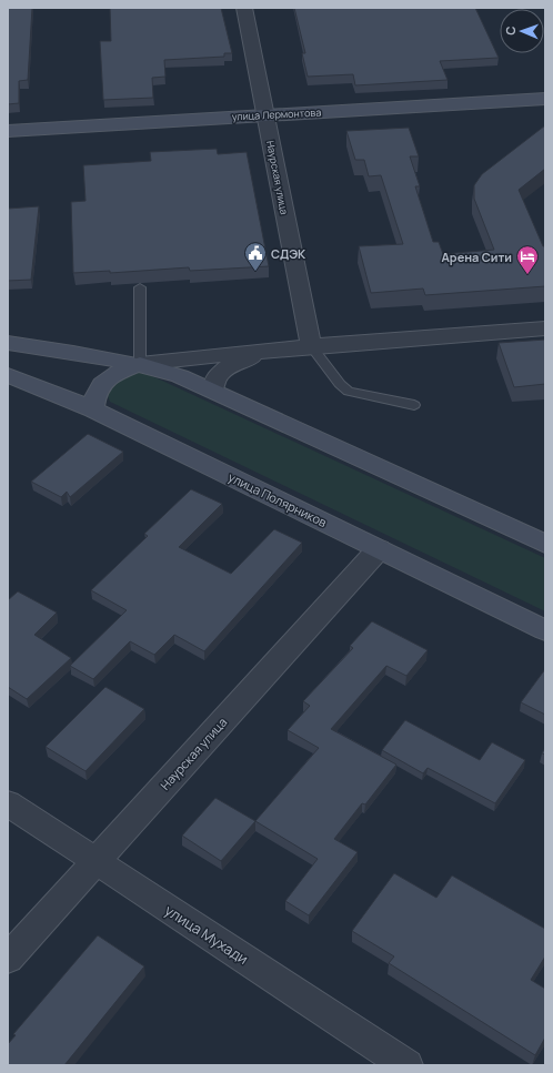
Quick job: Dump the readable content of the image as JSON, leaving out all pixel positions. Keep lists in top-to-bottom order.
{
  "streets": {
    "main road": ["улица Лермонтова", "улица Полярников"],
    "street": ["Наурская улица", "улица Мухади"]
  },
  "crossings": [
    ["улица Лермонтова", "Наурская улица"],
    ["Наурская улица", "улица Полярников"],
    ["Наурская улица", "улица Мухади"]
  ],
  "places": {
    "public building": ["СДЭК"],
    "hotel": ["Арена Сити"]
  },
  "north": "left"
}
